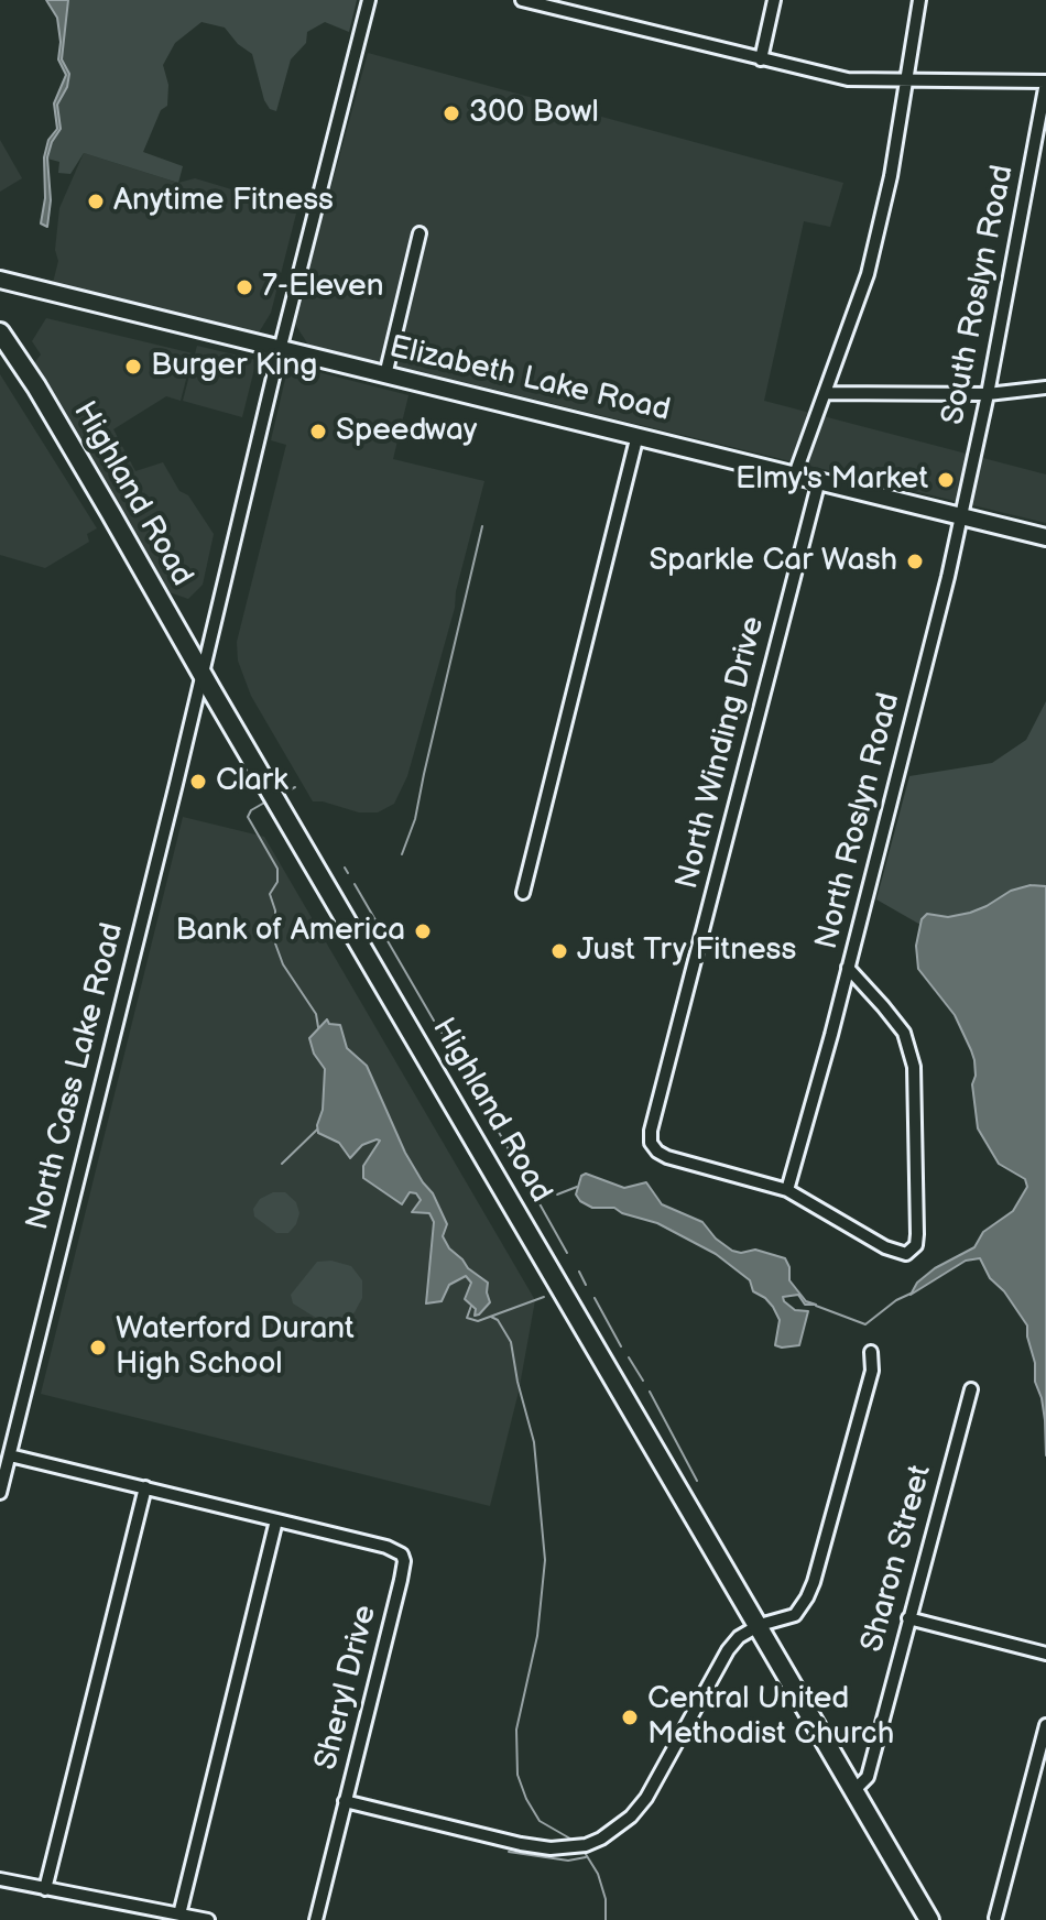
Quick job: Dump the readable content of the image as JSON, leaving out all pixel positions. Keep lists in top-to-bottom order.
{
  "streets": {
    "highway": ["Highland Road"],
    "main road": ["Elizabeth Lake Road"],
    "street": [
      "South Roslyn Road",
      "North Winding Drive",
      "North Roslyn Road",
      "North Cass Lake Road",
      "Sharon Street",
      "Sheryl Drive"
    ]
  },
  "crossings": [
    ["South Roslyn Road", "Elizabeth Lake Road"],
    ["South Roslyn Road", "North Roslyn Road"],
    ["Elizabeth Lake Road", "North Winding Drive"],
    ["Elizabeth Lake Road", "North Roslyn Road"],
    ["Elizabeth Lake Road", "North Cass Lake Road"],
    ["Highland Road", "North Cass Lake Road"],
    ["Highland Road", "Sharon Street"],
    ["North Winding Drive", "North Roslyn Road"],
    ["North Cass Lake Road", "Sheryl Drive"]
  ],
  "places": [
    "300 Bowl",
    "Anytime Fitness",
    "7-Eleven",
    "Burger King",
    "Speedway",
    "Elmy's Market",
    "Sparkle Car Wash",
    "Clark",
    "Bank of America",
    "Just Try Fitness",
    "Waterford Durant High School",
    "Central United Methodist Church"
  ]
}
